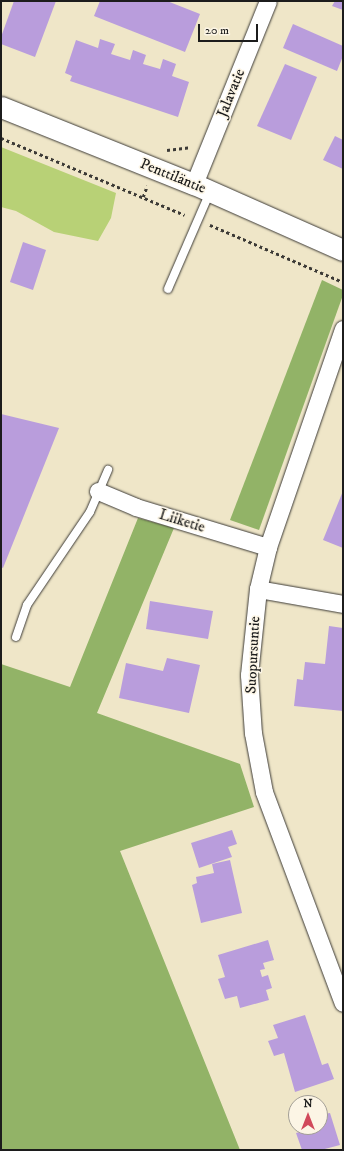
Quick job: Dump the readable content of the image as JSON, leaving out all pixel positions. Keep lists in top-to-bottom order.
{
  "streets": {
    "street": [
      "Jalavatie",
      "Penttiläntie",
      "Liiketie",
      "Suopursuntie"
    ]
  },
  "crossings": [
    ["Jalavatie", "Penttiläntie"],
    ["Liiketie", "Suopursuntie"]
  ],
  "scale_bar": "20 m",
  "north": "top"
}
